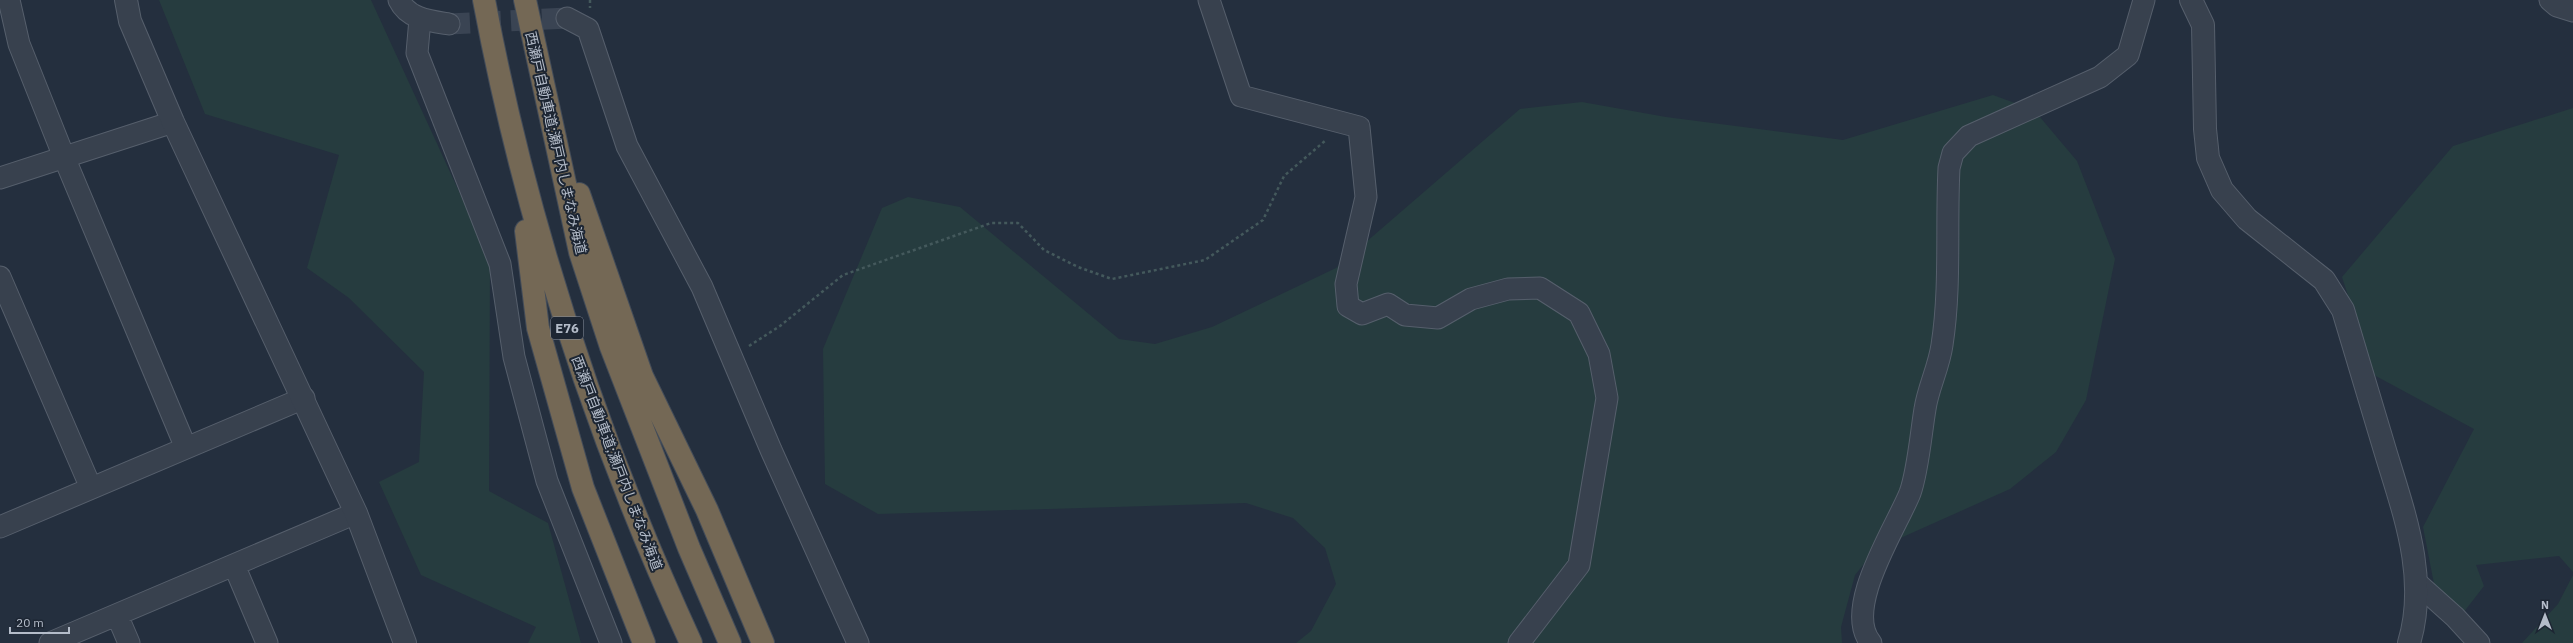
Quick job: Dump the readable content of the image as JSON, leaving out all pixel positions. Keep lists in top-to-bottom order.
{
  "streets": {
    "highway": ["西瀬戸自動車道;瀬戸内しまなみ海道", "E76"]
  },
  "scale_bar": "20 m",
  "north": "top"
}
